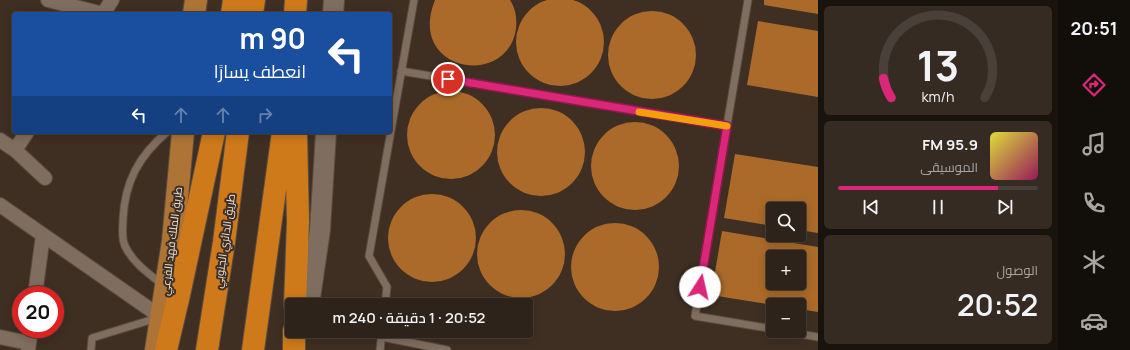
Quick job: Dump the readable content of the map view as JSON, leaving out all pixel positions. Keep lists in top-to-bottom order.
{
  "streets": {
    "highway": ["طريق الدائري الجنوبي"],
    "main road": ["طريق الملك فهد الفرعي"]
  },
  "page": {
    "tabs": "20:51",
    "turn": ["90 m", "انعطف يسارًا"],
    "song": ["95.9 FM", "الموسيقى"],
    "map_buttons": ["+", "−"],
    "tile": ["الوصول", "20:52"],
    "limit": "20",
    "trip": "20:52 · 1 دقيقة · 240 m",
    "gauge": ["13", "km/h"]
  }
}
